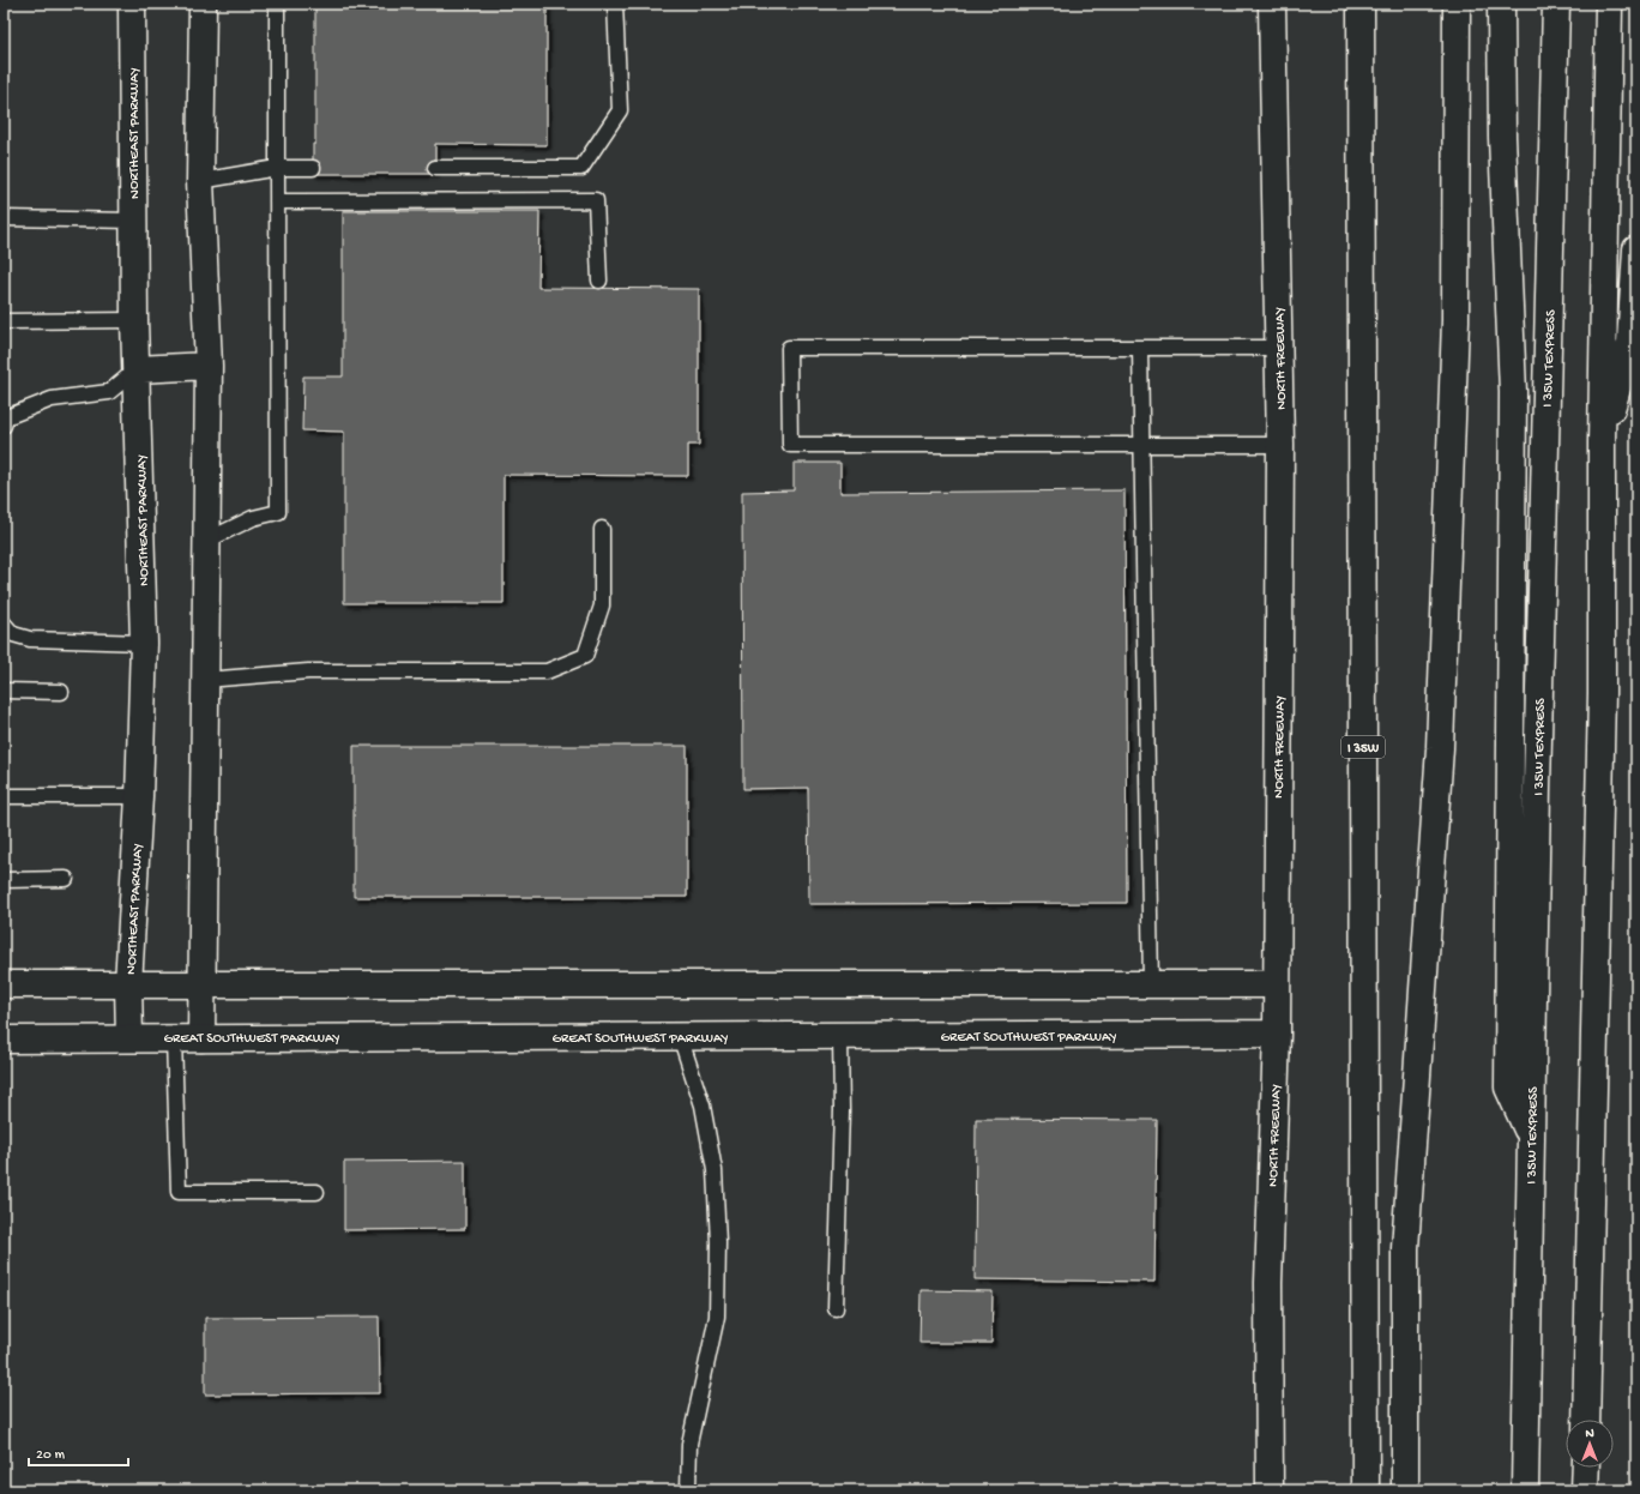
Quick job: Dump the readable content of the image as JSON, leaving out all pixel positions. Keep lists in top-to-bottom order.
{
  "streets": {
    "main road": [
      "NORTHEAST PARKWAY",
      "NORTH FREEWAY",
      "I 35W TEXPRESS",
      "I 35W",
      "GREAT SOUTHWEST PARKWAY"
    ]
  },
  "crossings": [
    ["NORTHEAST PARKWAY", "GREAT SOUTHWEST PARKWAY"],
    ["NORTH FREEWAY", "GREAT SOUTHWEST PARKWAY"]
  ],
  "scale_bar": "20 m",
  "north": "top"
}
